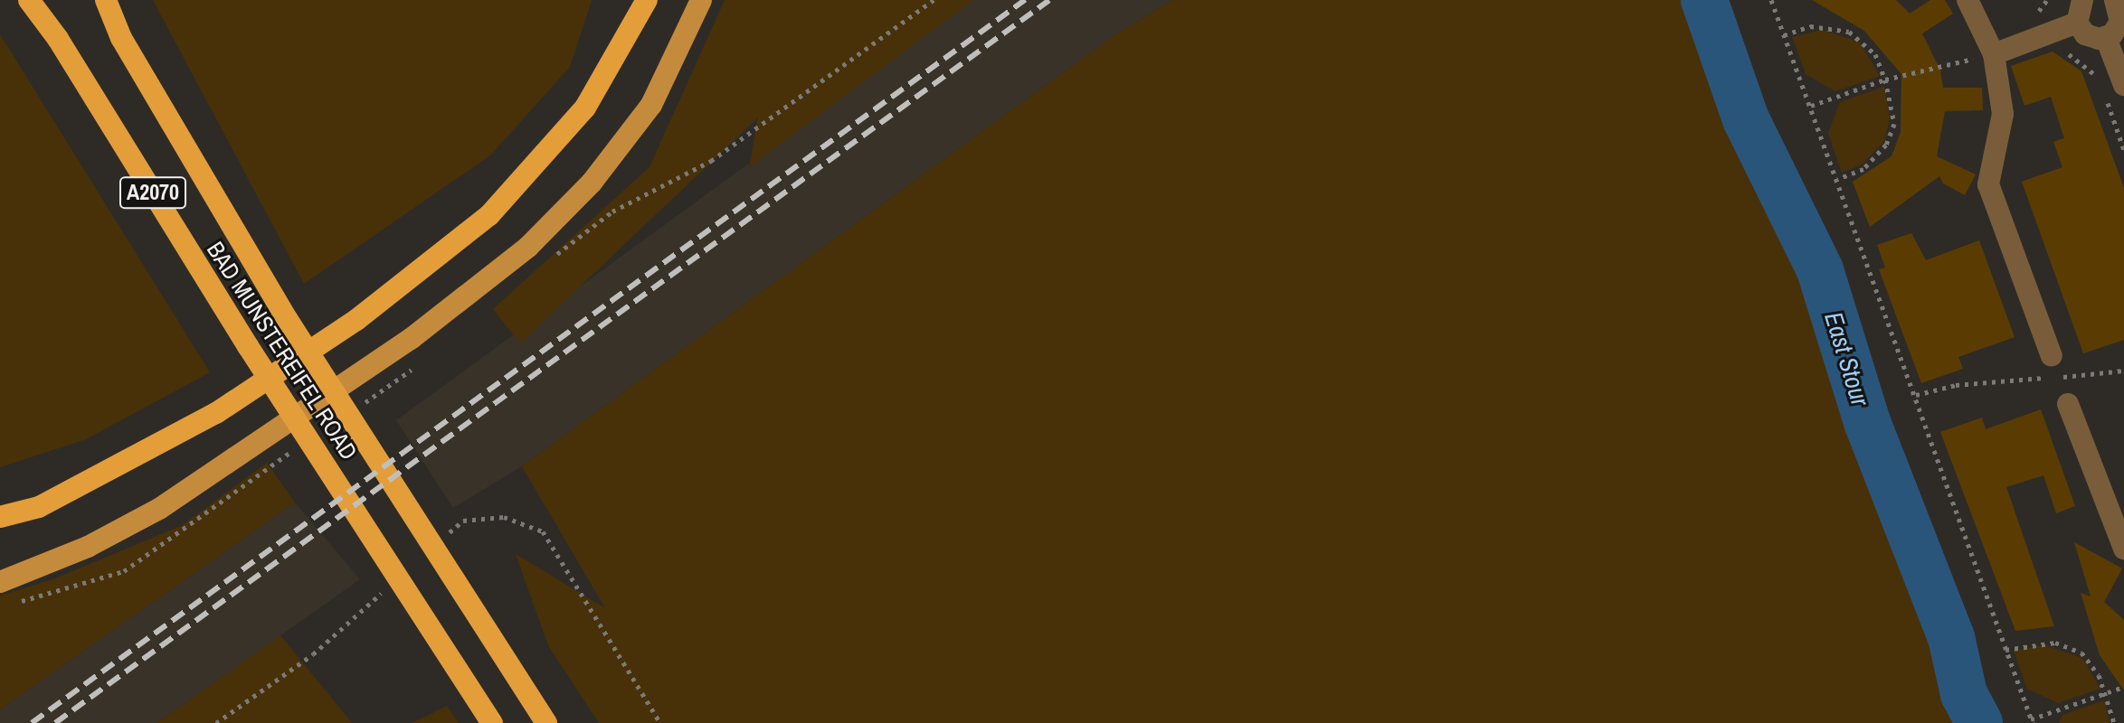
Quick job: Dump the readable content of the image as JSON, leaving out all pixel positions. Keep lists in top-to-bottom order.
{
  "streets": {
    "highway": ["A2070", "BAD MUNSTEREIFEL ROAD"]
  },
  "water": ["East Stour"]
}
